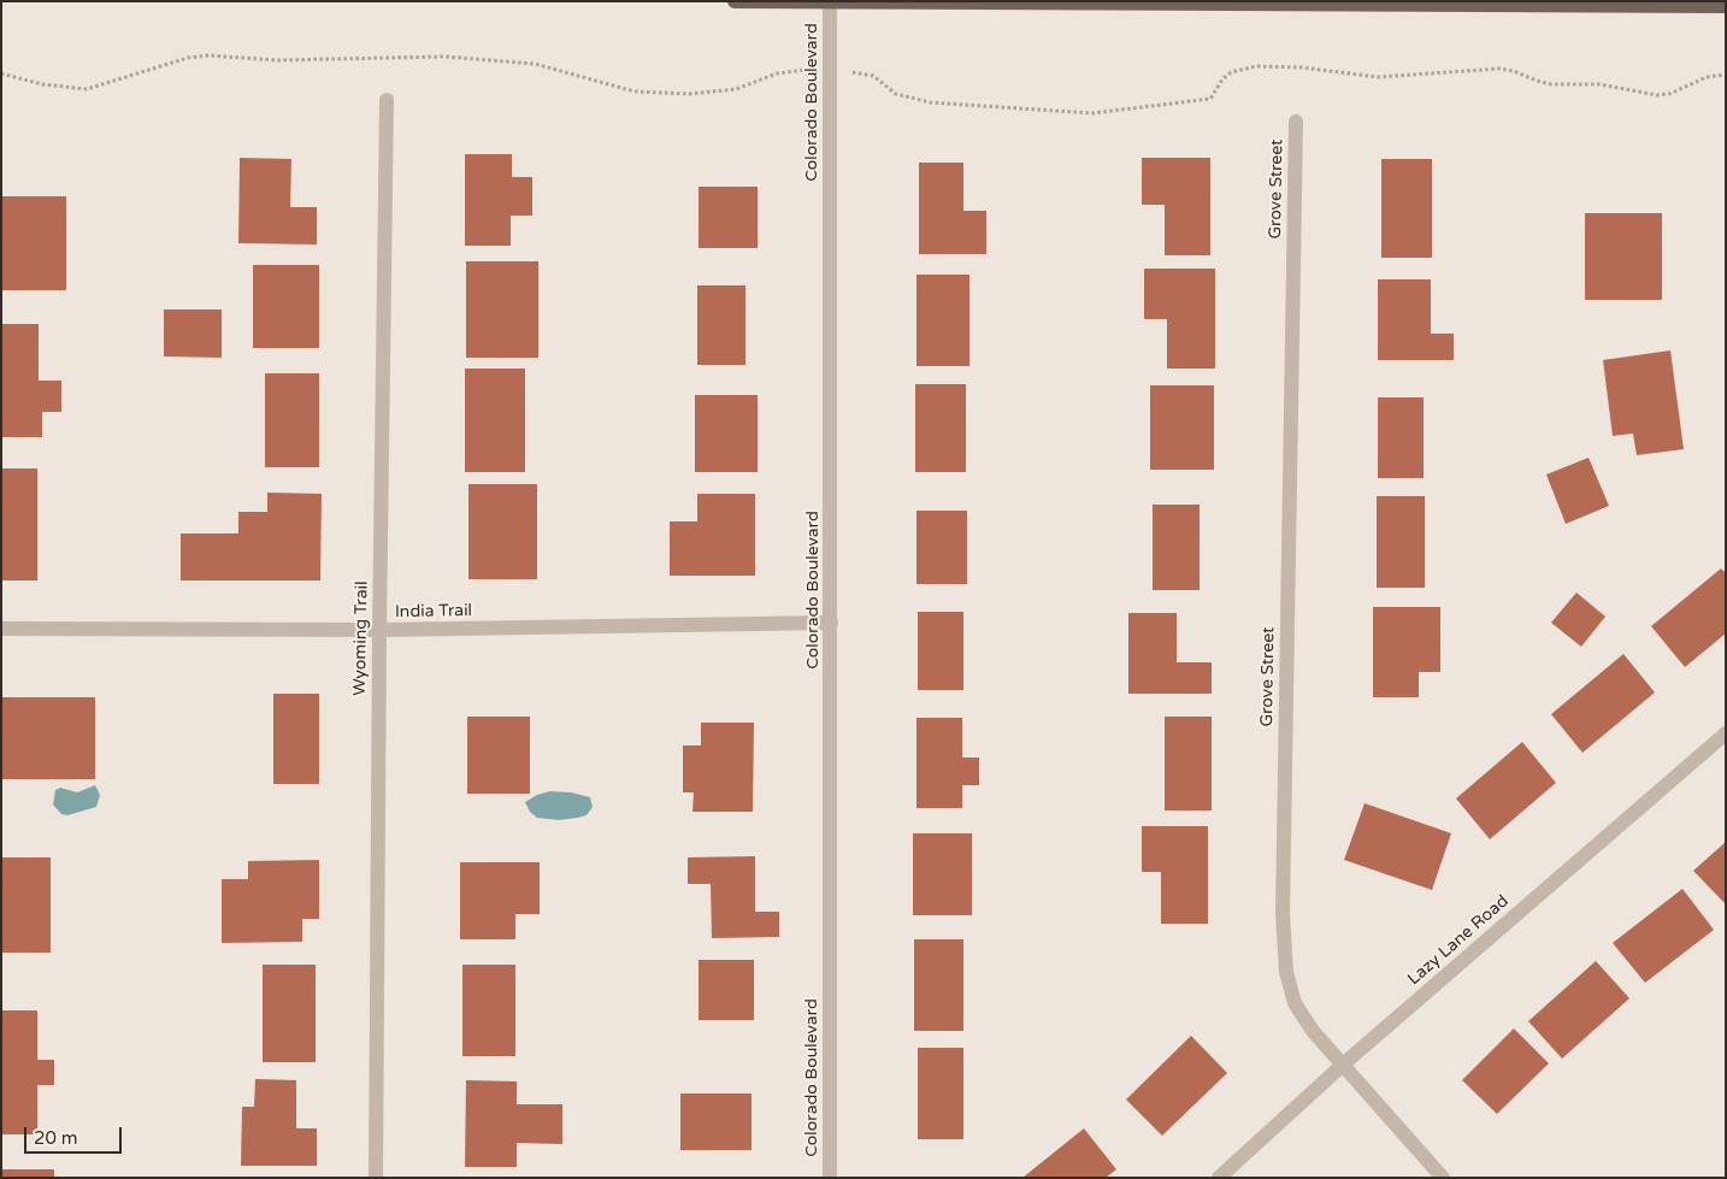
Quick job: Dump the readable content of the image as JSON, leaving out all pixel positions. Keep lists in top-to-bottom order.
{
  "streets": {
    "street": [
      "Colorado Boulevard",
      "Grove Street",
      "India Trail",
      "Wyoming Trail",
      "Lazy Lane Road"
    ]
  },
  "crossings": [
    ["Colorado Boulevard", "India Trail"],
    ["Grove Street", "Lazy Lane Road"],
    ["India Trail", "Wyoming Trail"]
  ],
  "scale_bar": "20 m"
}
